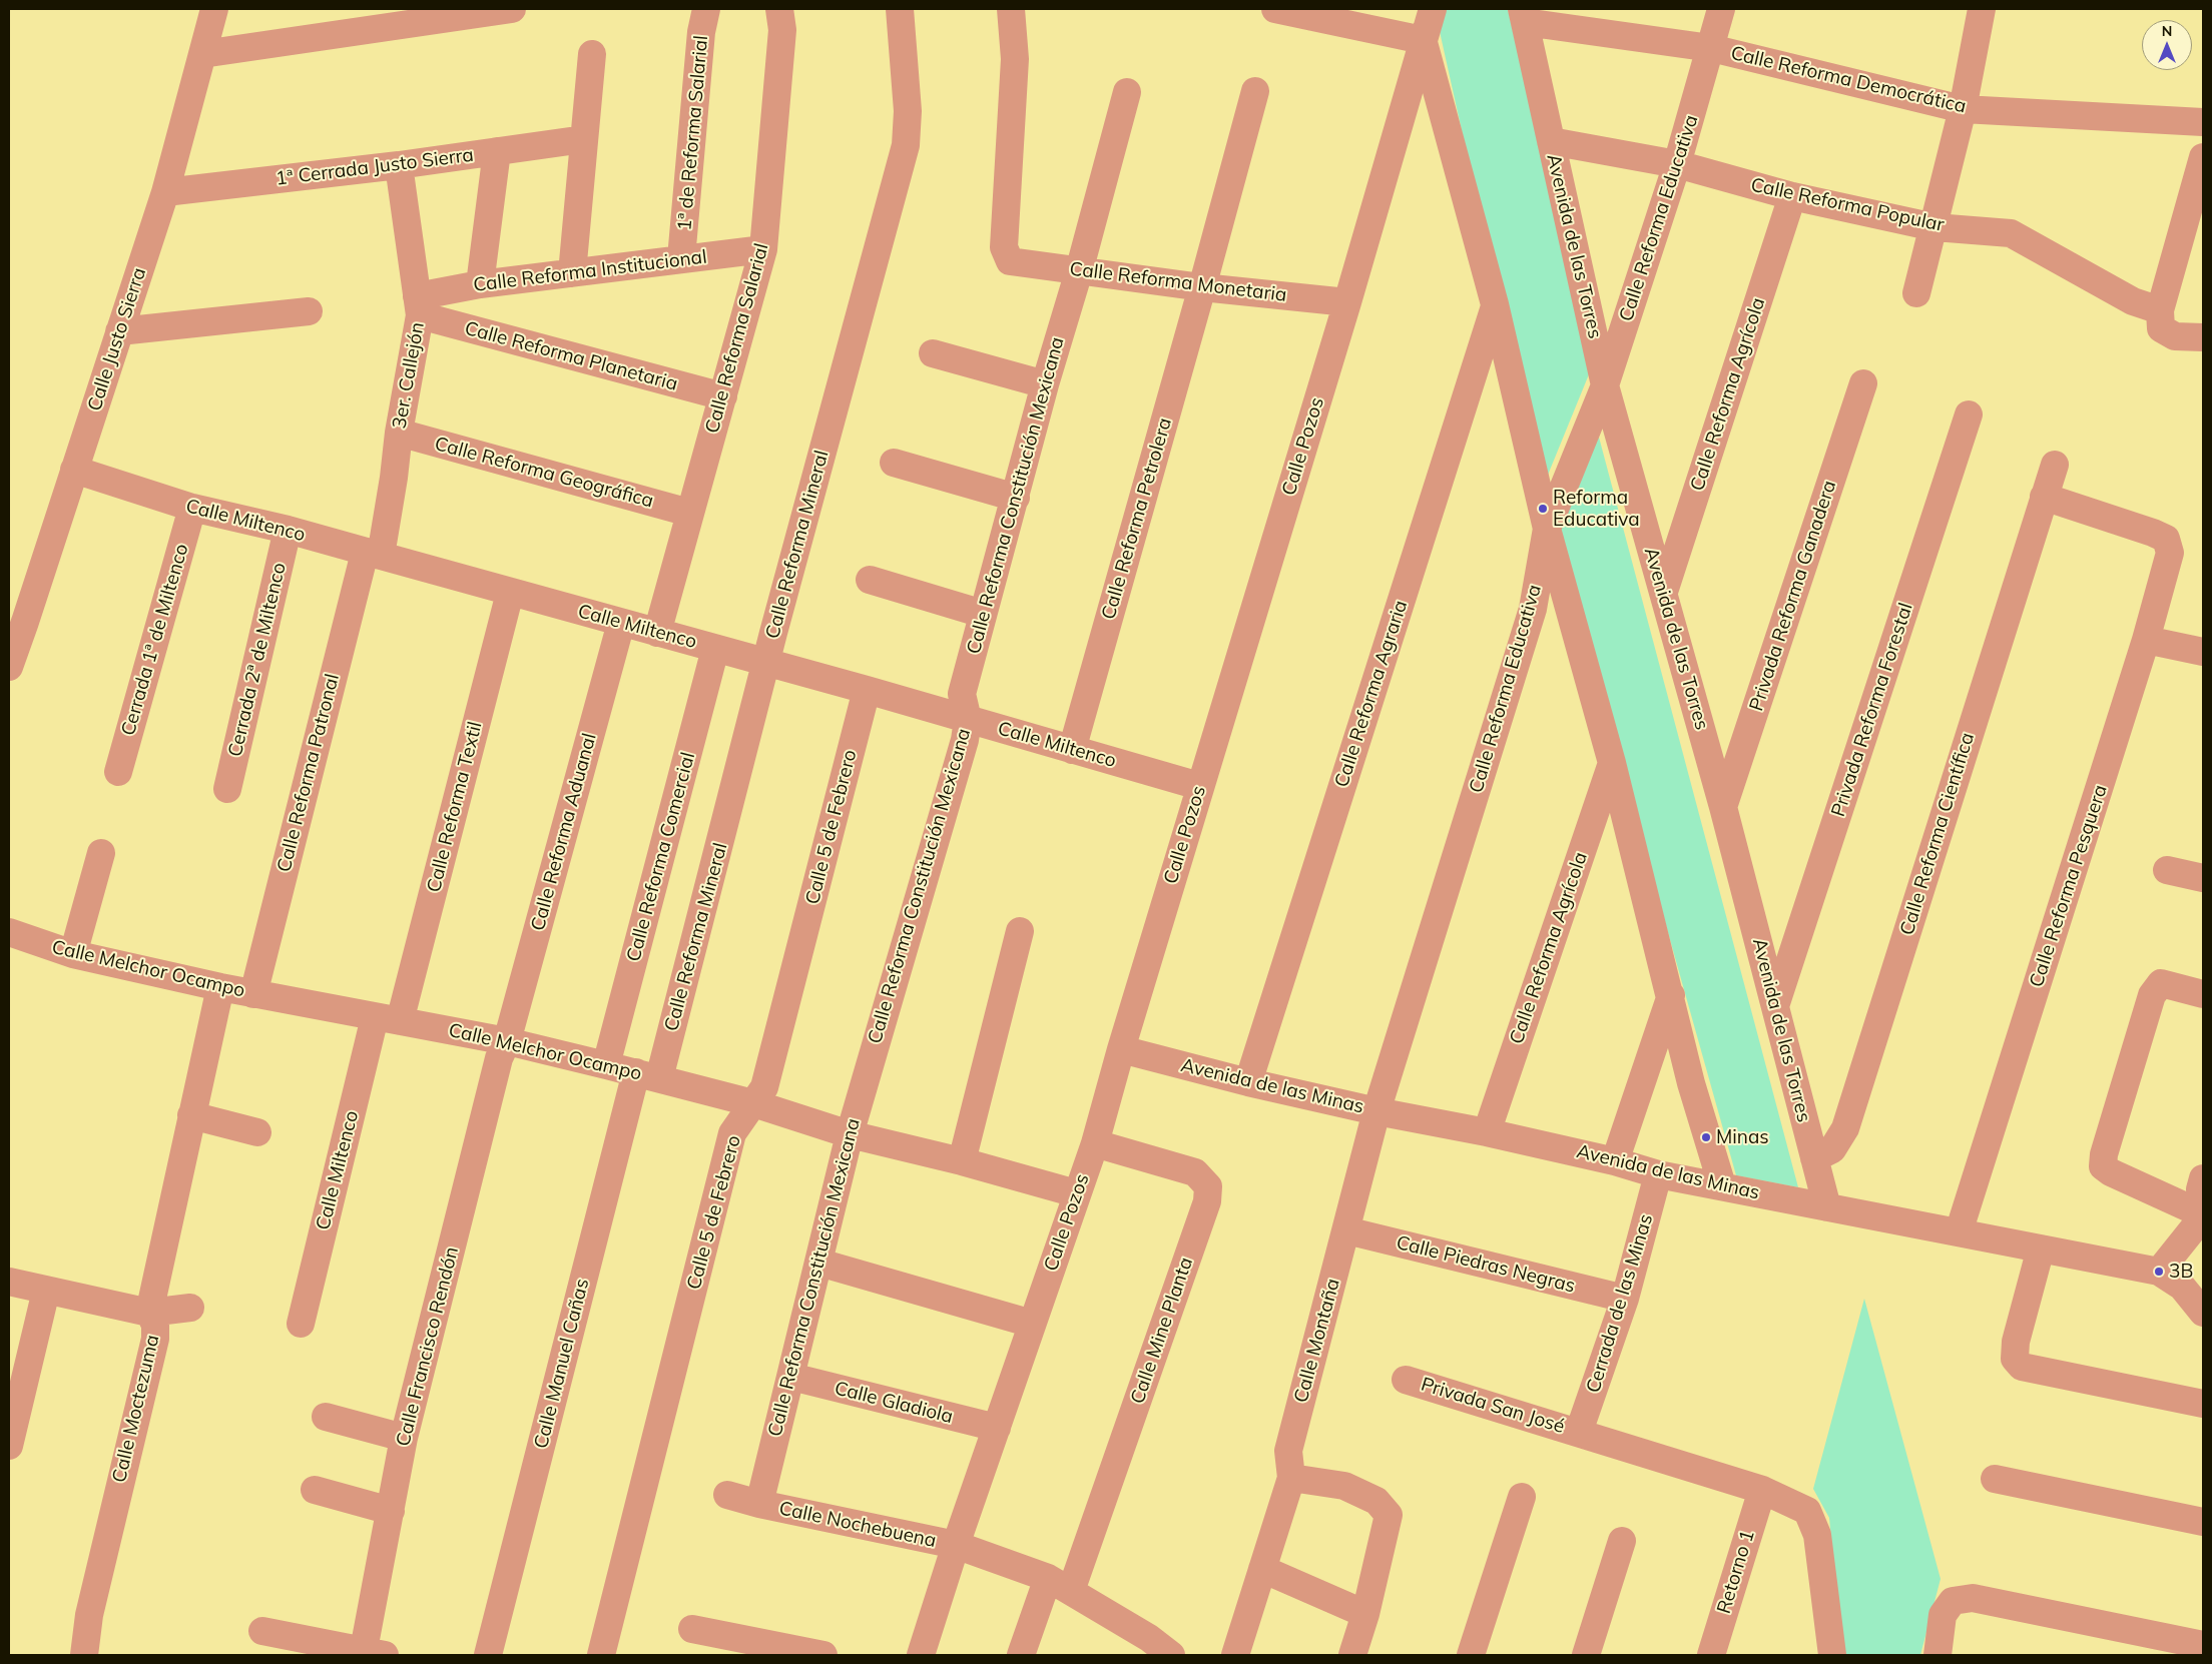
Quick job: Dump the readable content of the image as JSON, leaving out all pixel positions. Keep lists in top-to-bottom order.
{
  "streets": {
    "street": [
      "Calle Reforma Democrática",
      "1ª de Reforma Salarial",
      "1ª Cerrada Justo Sierra",
      "Calle Reforma Popular",
      "Calle Reforma Educativa",
      "Avenida de las Torres",
      "Calle Reforma Institucional",
      "Calle Reforma Monetaria",
      "Calle Reforma Salarial",
      "Calle Justo Sierra",
      "Calle Reforma Planetaria",
      "3er. Callejón",
      "Calle Reforma Agrícola",
      "Calle Pozos",
      "Calle Reforma Geográfica",
      "Calle Reforma Constitución Mexicana",
      "Calle Reforma Petrolera",
      "Calle Miltenco",
      "Calle Reforma Mineral",
      "Privada Reforma Ganadera",
      "Cerrada 1ª de Miltenco",
      "Cerrada 2ª de Miltenco",
      "Calle Reforma Agraria",
      "Privada Reforma Forestal",
      "Calle Reforma Patronal",
      "Calle Reforma Textil",
      "Calle 5 de Febrero",
      "Calle Reforma Aduanal",
      "Calle Reforma Científica",
      "Calle Reforma Comercial",
      "Calle Reforma Pesquera",
      "Calle Melchor Ocampo",
      "Avenida de las Minas",
      "Calle Piedras Negras",
      "Cerrada de las Minas",
      "Calle Mine Planta",
      "Calle Montaña",
      "Calle Francisco Rendón",
      "Calle Manuel Cañas",
      "Calle Gladiola",
      "Privada San José",
      "Calle Moctezuma",
      "Calle Nochebuena",
      "Retorno 1"
    ]
  },
  "crossings": [
    ["Calle Reforma Democrática", "Calle Reforma Educativa"],
    ["Calle Reforma Democrática", "Avenida de las Torres"],
    ["1ª de Reforma Salarial", "Calle Reforma Institucional"],
    ["1ª Cerrada Justo Sierra", "Calle Justo Sierra"],
    ["1ª Cerrada Justo Sierra", "3er. Callejón"],
    ["Calle Reforma Popular", "Calle Reforma Educativa"],
    ["Calle Reforma Popular", "Avenida de las Torres"],
    ["Calle Reforma Popular", "Calle Reforma Agrícola"],
    ["Calle Reforma Educativa", "Avenida de las Torres"],
    ["Calle Reforma Educativa", "Avenida de las Minas"],
    ["Calle Reforma Educativa", "Calle Piedras Negras"],
    ["Calle Reforma Educativa", "Calle Montaña"],
    ["Avenida de las Torres", "Calle Reforma Agrícola"],
    ["Avenida de las Torres", "Privada Reforma Ganadera"],
    ["Avenida de las Torres", "Privada Reforma Forestal"],
    ["Avenida de las Torres", "Calle Reforma Científica"],
    ["Avenida de las Torres", "Avenida de las Minas"],
    ["Calle Reforma Institucional", "Calle Reforma Salarial"],
    ["Calle Reforma Institucional", "Calle Reforma Planetaria"],
    ["Calle Reforma Institucional", "3er. Callejón"],
    ["Calle Reforma Monetaria", "Calle Pozos"],
    ["Calle Reforma Monetaria", "Calle Reforma Constitución Mexicana"],
    ["Calle Reforma Monetaria", "Calle Reforma Petrolera"],
    ["Calle Reforma Salarial", "Calle Reforma Planetaria"],
    ["Calle Reforma Salarial", "Calle Reforma Geográfica"],
    ["Calle Reforma Salarial", "Calle Miltenco"],
    ["Calle Justo Sierra", "Calle Miltenco"],
    ["Calle Reforma Planetaria", "3er. Callejón"],
    ["3er. Callejón", "Calle Reforma Geográfica"],
    ["3er. Callejón", "Calle Miltenco"],
    ["3er. Callejón", "Calle Reforma Patronal"],
    ["Calle Reforma Agrícola", "Avenida de las Minas"],
    ["Calle Pozos", "Calle Miltenco"],
    ["Calle Pozos", "Calle Melchor Ocampo"],
    ["Calle Pozos", "Avenida de las Minas"],
    ["Calle Pozos", "Calle Mine Planta"],
    ["Calle Pozos", "Calle Gladiola"],
    ["Calle Pozos", "Calle Nochebuena"],
    ["Calle Reforma Constitución Mexicana", "Calle Miltenco"],
    ["Calle Reforma Constitución Mexicana", "Calle Melchor Ocampo"],
    ["Calle Reforma Constitución Mexicana", "Calle Gladiola"],
    ["Calle Reforma Constitución Mexicana", "Calle Nochebuena"],
    ["Calle Reforma Petrolera", "Calle Miltenco"],
    ["Calle Miltenco", "Calle Reforma Mineral"],
    ["Calle Miltenco", "Cerrada 1ª de Miltenco"],
    ["Calle Miltenco", "Cerrada 2ª de Miltenco"],
    ["Calle Miltenco", "Calle Reforma Patronal"],
    ["Calle Miltenco", "Calle Reforma Textil"],
    ["Calle Miltenco", "Calle 5 de Febrero"],
    ["Calle Miltenco", "Calle Reforma Aduanal"],
    ["Calle Miltenco", "Calle Reforma Comercial"],
    ["Calle Miltenco", "Calle Melchor Ocampo"],
    ["Calle Reforma Mineral", "Calle Melchor Ocampo"],
    ["Calle Reforma Mineral", "Calle Manuel Cañas"],
    ["Calle Reforma Agraria", "Avenida de las Minas"],
    ["Calle Reforma Patronal", "Calle Melchor Ocampo"],
    ["Calle Reforma Textil", "Calle Melchor Ocampo"],
    ["Calle 5 de Febrero", "Calle Melchor Ocampo"],
    ["Calle Reforma Aduanal", "Calle Melchor Ocampo"],
    ["Calle Reforma Aduanal", "Calle Francisco Rendón"],
    ["Calle Reforma Científica", "Calle Reforma Pesquera"],
    ["Calle Reforma Comercial", "Calle Melchor Ocampo"],
    ["Calle Reforma Pesquera", "Avenida de las Minas"],
    ["Calle Melchor Ocampo", "Calle Francisco Rendón"],
    ["Calle Melchor Ocampo", "Calle Manuel Cañas"],
    ["Calle Melchor Ocampo", "Calle Moctezuma"],
    ["Avenida de las Minas", "Cerrada de las Minas"],
    ["Calle Piedras Negras", "Cerrada de las Minas"],
    ["Calle Piedras Negras", "Calle Montaña"],
    ["Cerrada de las Minas", "Privada San José"],
    ["Calle Mine Planta", "Calle Nochebuena"],
    ["Privada San José", "Retorno 1"]
  ],
  "places": ["Reforma Educativa", "Minas", "3B"],
  "north": "top"
}
